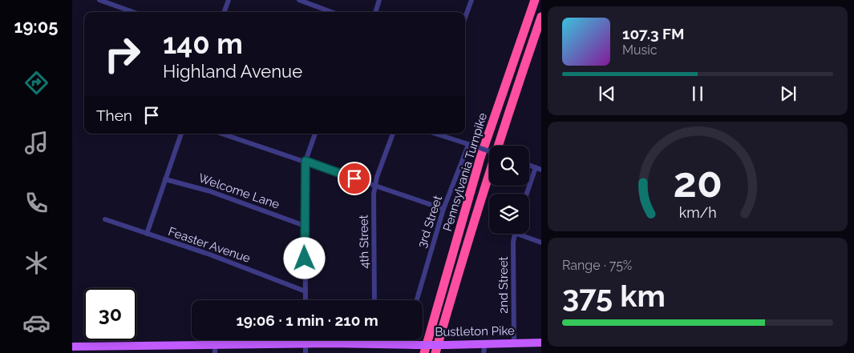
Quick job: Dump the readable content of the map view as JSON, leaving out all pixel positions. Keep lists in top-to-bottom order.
{
  "streets": {
    "highway": ["Pennsylvania Turnpike"],
    "main road": ["Bustleton Pike"],
    "street": [
      "Welcome Lane",
      "3rd Street",
      "4th Street",
      "Feaster Avenue",
      "2nd Street"
    ]
  },
  "crossings": [
    ["2nd Street", "Bustleton Pike"]
  ],
  "page": {
    "tabs": "19:05",
    "turn": ["140 m", "Highland Avenue"],
    "song": ["107.3 FM", "Music"],
    "then": "Then",
    "tile": ["Range · 75%", "375 km"],
    "limit": "30",
    "trip": "19:06 · 1 min · 210 m",
    "gauge": ["20", "km/h"]
  }
}
